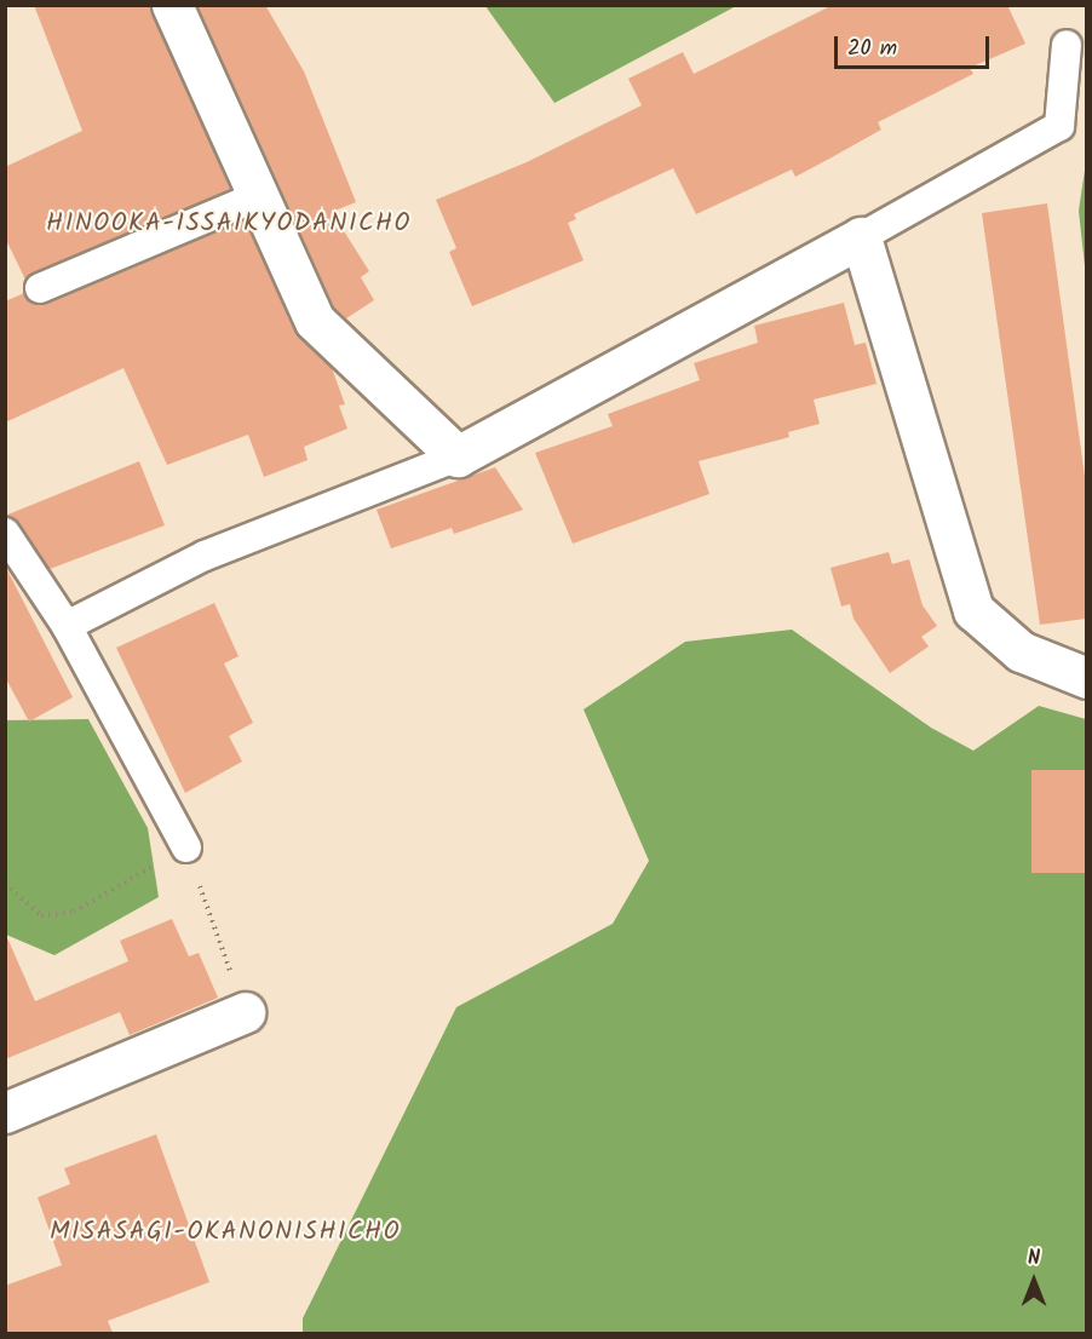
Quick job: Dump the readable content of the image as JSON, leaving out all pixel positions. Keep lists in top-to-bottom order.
{
  "districts": ["HINOOKA-ISSAIKYODANICHO", "MISASAGI-OKANONISHICHO"],
  "scale_bar": "20 m",
  "north": "top"
}
